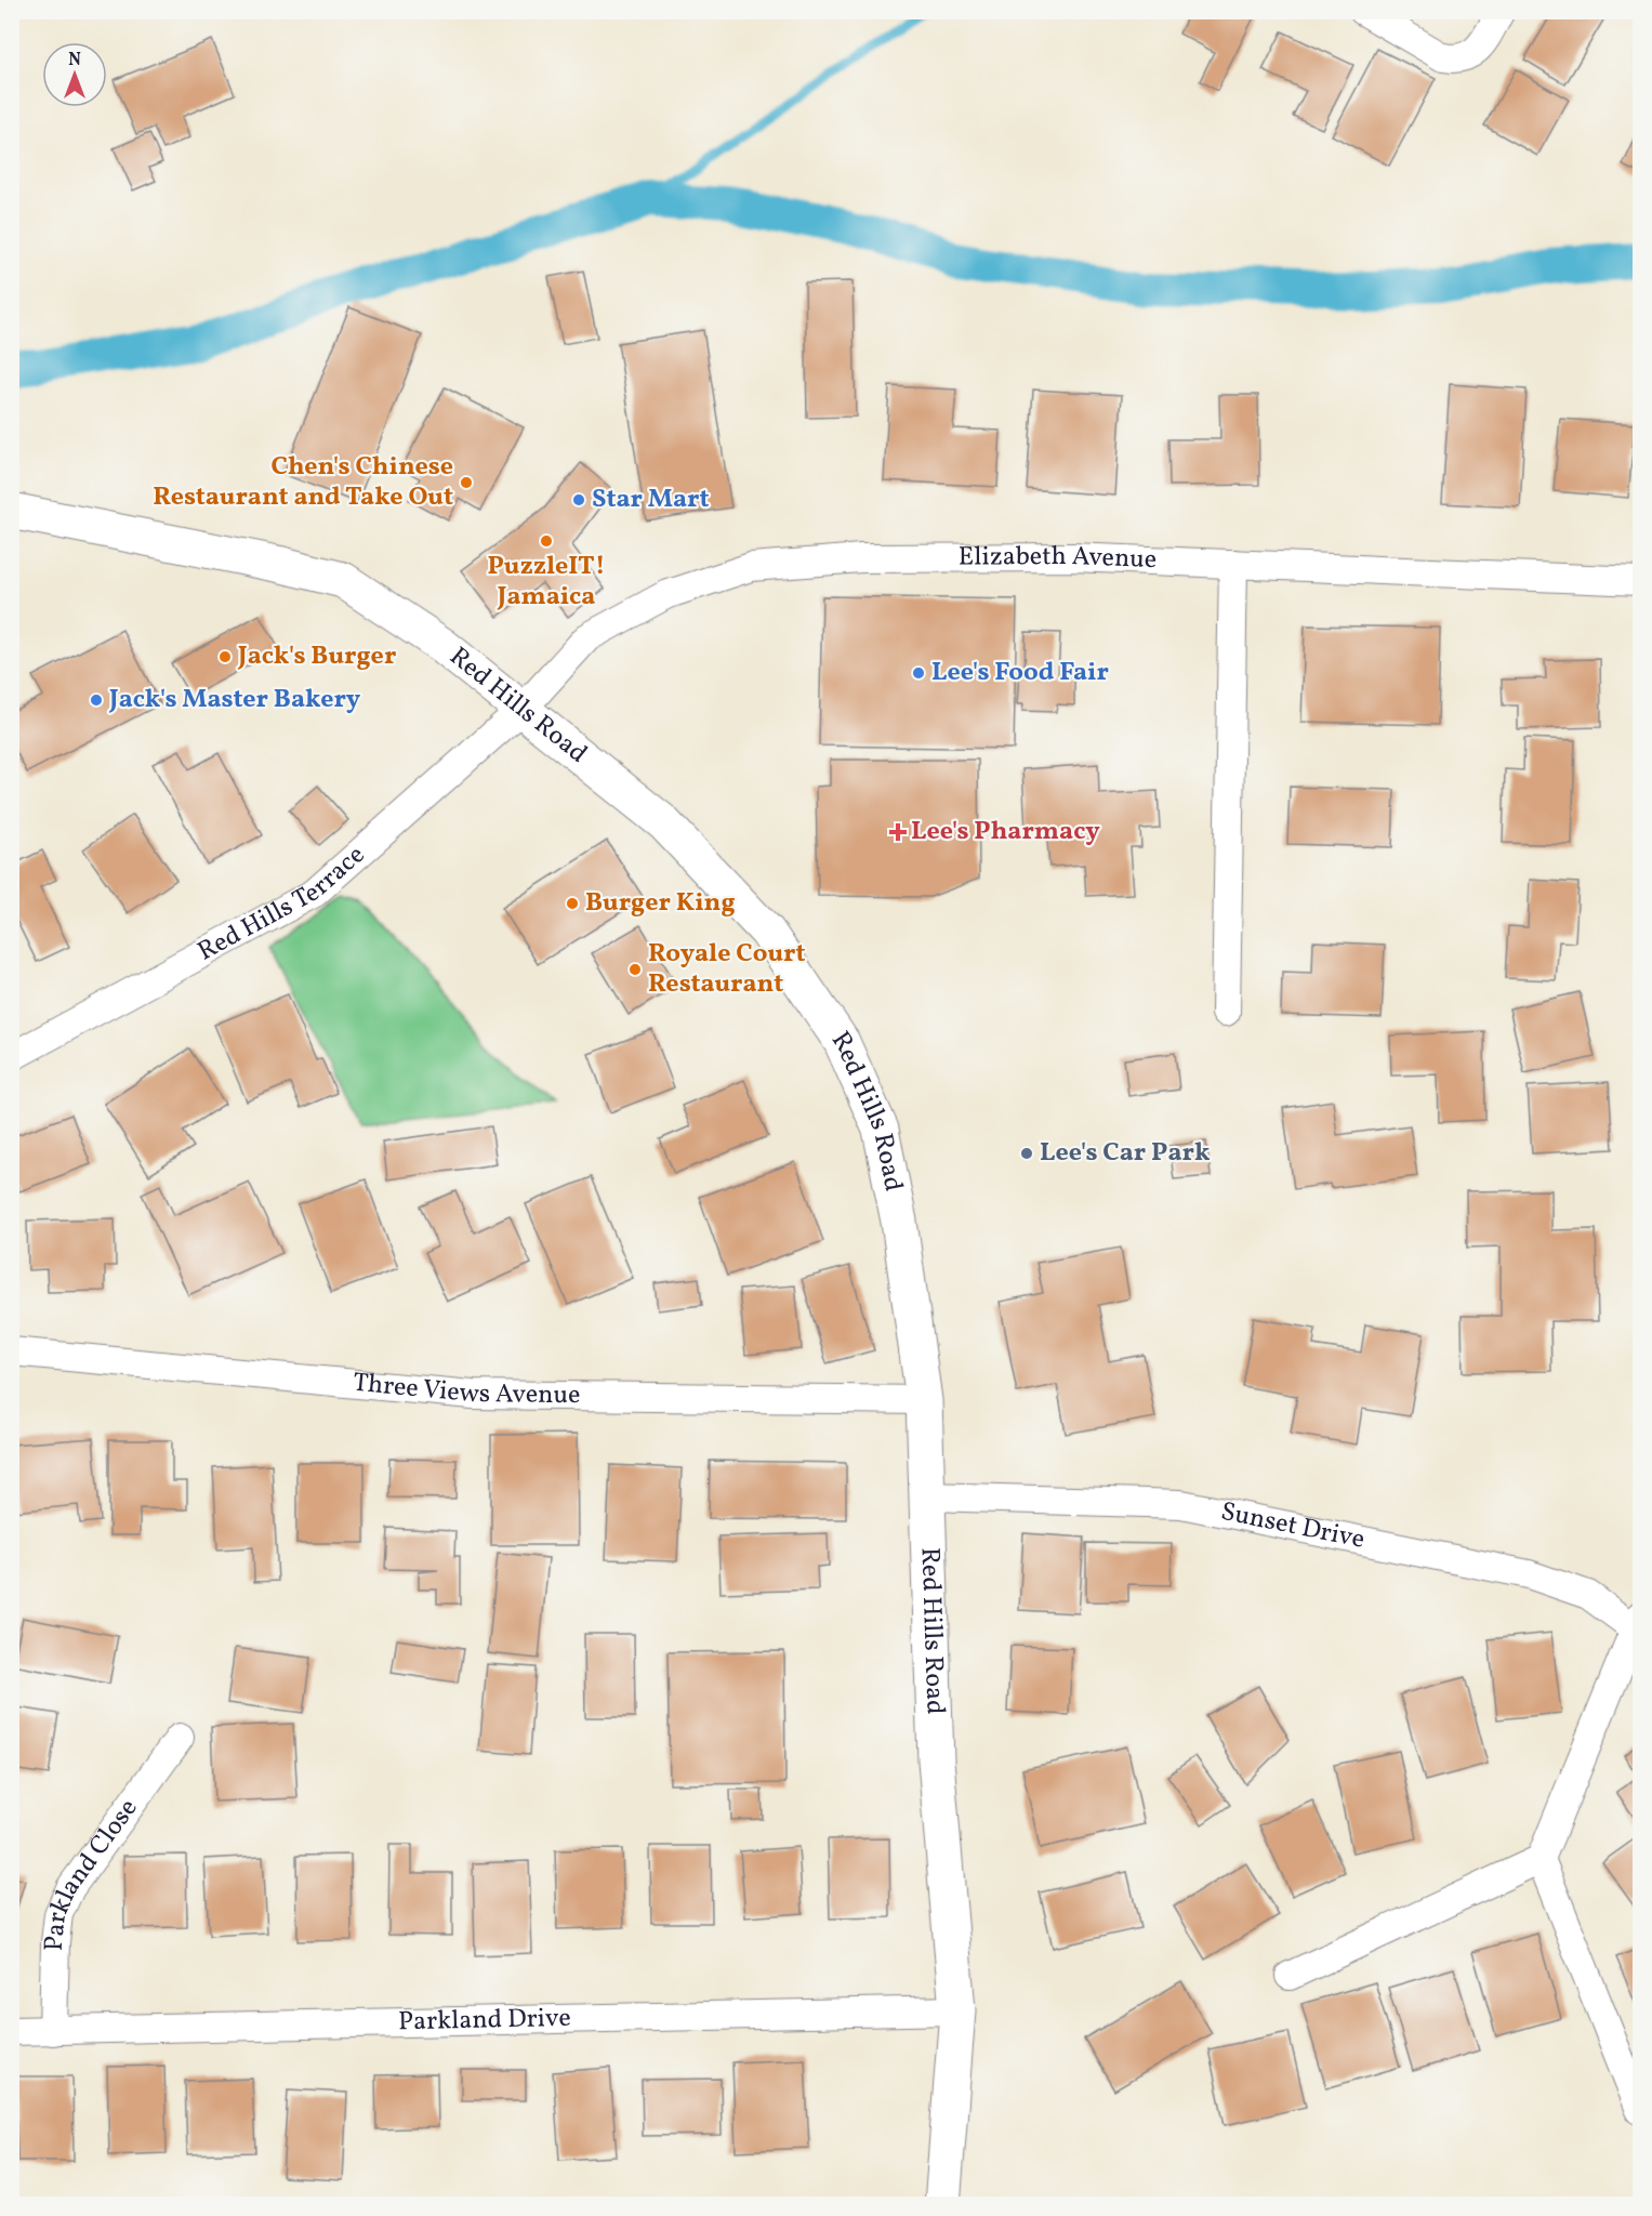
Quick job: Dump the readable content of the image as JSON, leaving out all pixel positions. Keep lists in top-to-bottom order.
{
  "streets": {
    "main road": ["Red Hills Road"],
    "street": [
      "Elizabeth Avenue",
      "Red Hills Terrace",
      "Three Views Avenue",
      "Sunset Drive",
      "Parkland Close",
      "Parkland Drive"
    ]
  },
  "crossings": [
    ["Elizabeth Avenue", "Red Hills Road"],
    ["Elizabeth Avenue", "Red Hills Terrace"],
    ["Red Hills Road", "Red Hills Terrace"],
    ["Red Hills Road", "Three Views Avenue"],
    ["Red Hills Road", "Sunset Drive"],
    ["Red Hills Road", "Parkland Drive"],
    ["Parkland Close", "Parkland Drive"]
  ],
  "places": {
    "other": [
      "Chen's Chinese Restaurant and Take Out",
      "Star Mart",
      "PuzzleIT! Jamaica",
      "Jack's Burger",
      "Lee's Food Fair",
      "Jack's Master Bakery",
      "Burger King",
      "Royale Court Restaurant",
      "Lee's Car Park"
    ],
    "health": ["Lee's Pharmacy"]
  },
  "north": "top"
}
